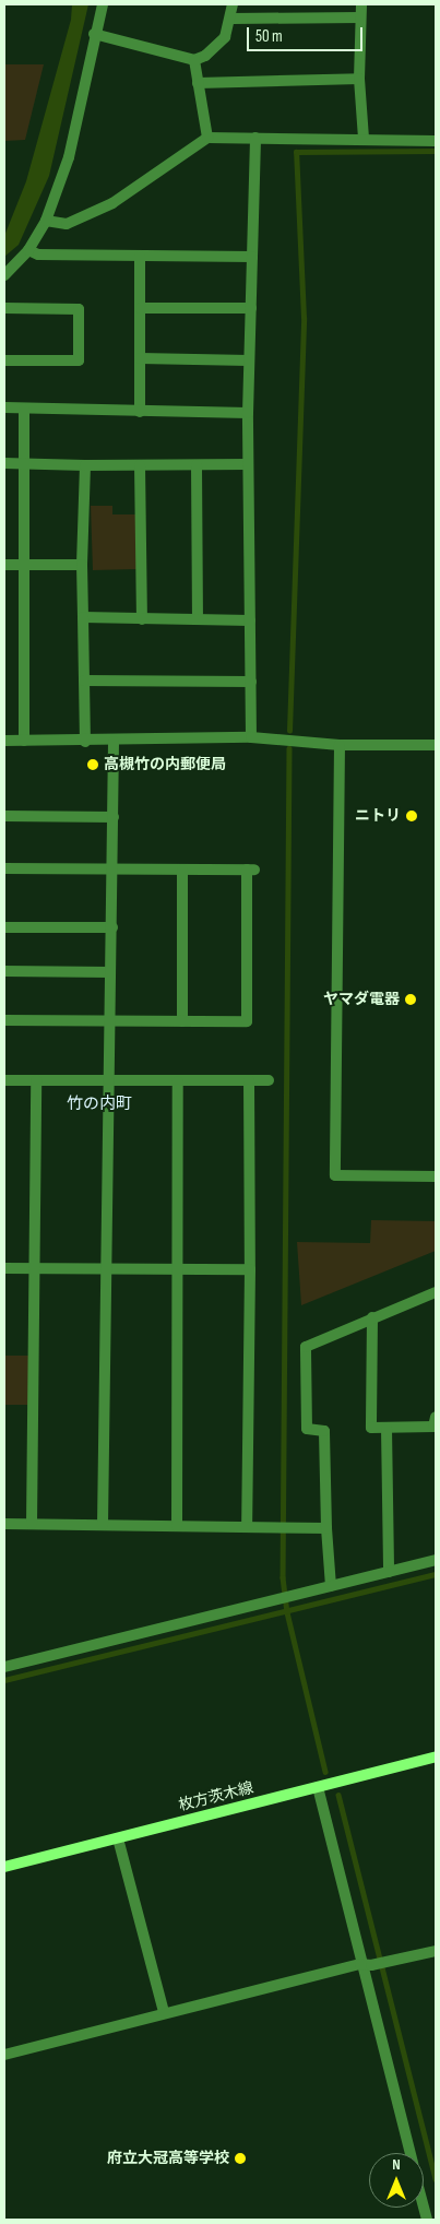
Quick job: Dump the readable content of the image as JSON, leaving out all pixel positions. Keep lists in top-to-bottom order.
{
  "streets": {
    "main road": ["枚方茨木線"]
  },
  "districts": ["竹の内町"],
  "places": [
    "高槻竹の内郵便局",
    "ニトリ",
    "ヤマダ電器",
    "府立大冠高等学校"
  ],
  "scale_bar": "50 m",
  "north": "top"
}
